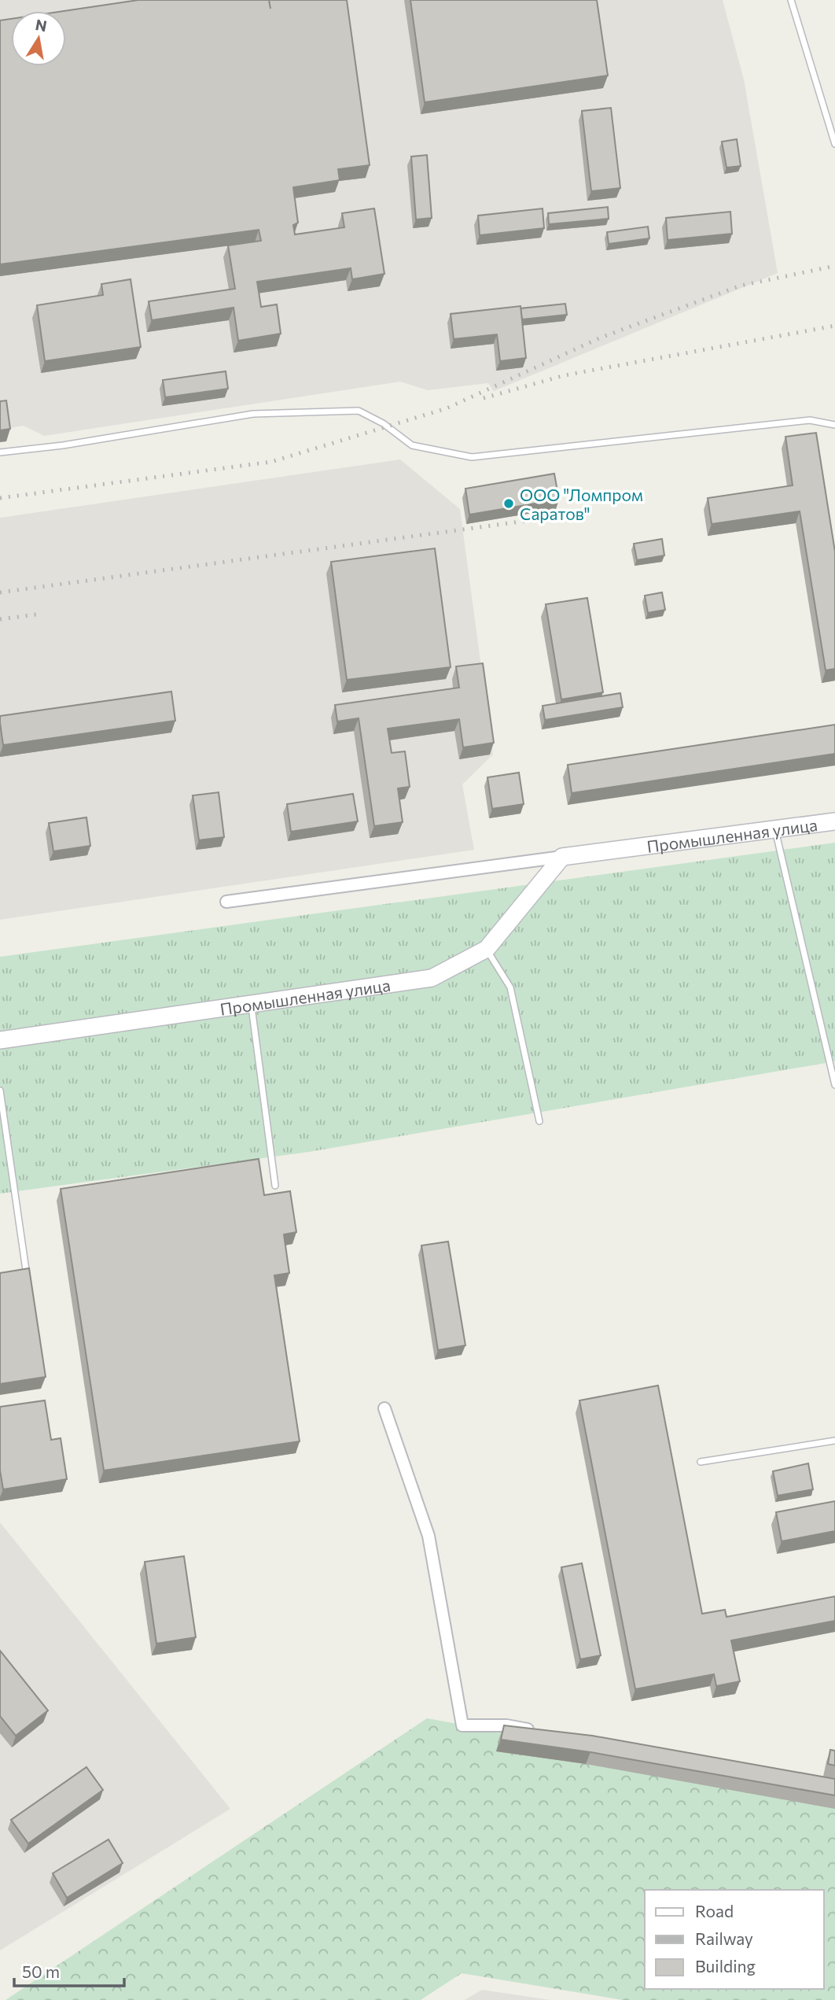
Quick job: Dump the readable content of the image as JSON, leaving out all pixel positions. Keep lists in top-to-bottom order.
{
  "streets": {
    "street": ["Промышленная улица"]
  },
  "places": ["ООО \"Ломпром Саратов\""],
  "legend": ["Road", "Railway", "Building"],
  "scale_bar": "50 m",
  "north": "top"
}
